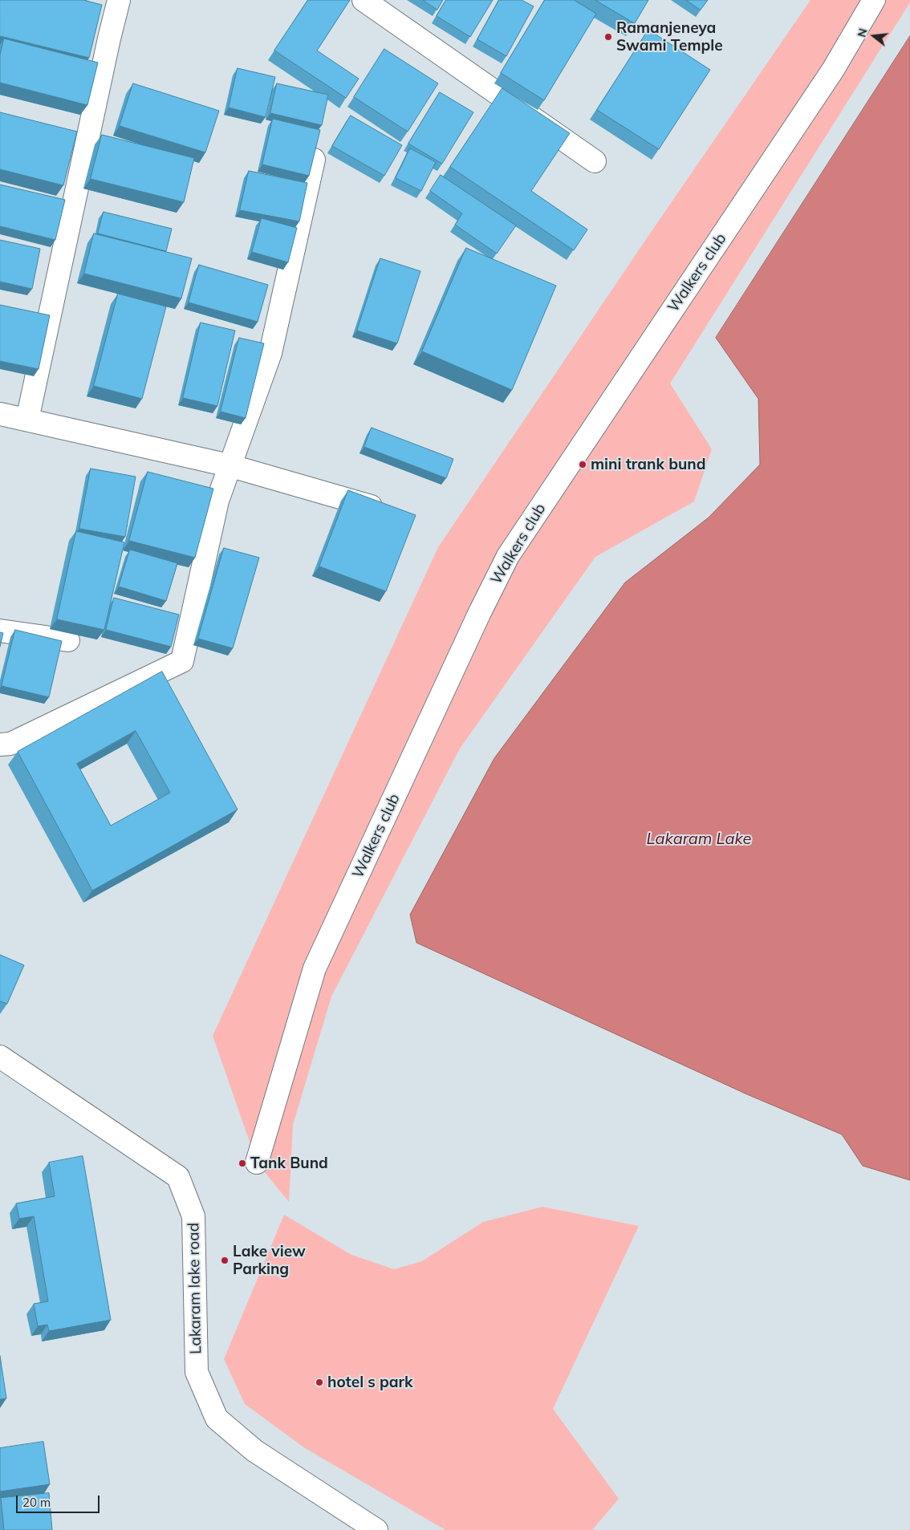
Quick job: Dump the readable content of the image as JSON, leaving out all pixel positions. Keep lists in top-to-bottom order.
{
  "streets": {
    "street": ["Walkers club", "Lakaram lake road"]
  },
  "water": ["Lakaram Lake"],
  "places": [
    "Ramanjeneya Swami Temple",
    "mini trank bund",
    "Tank Bund",
    "Lake view Parking",
    "hotel s park"
  ],
  "scale_bar": "20 m",
  "north": "left"
}
